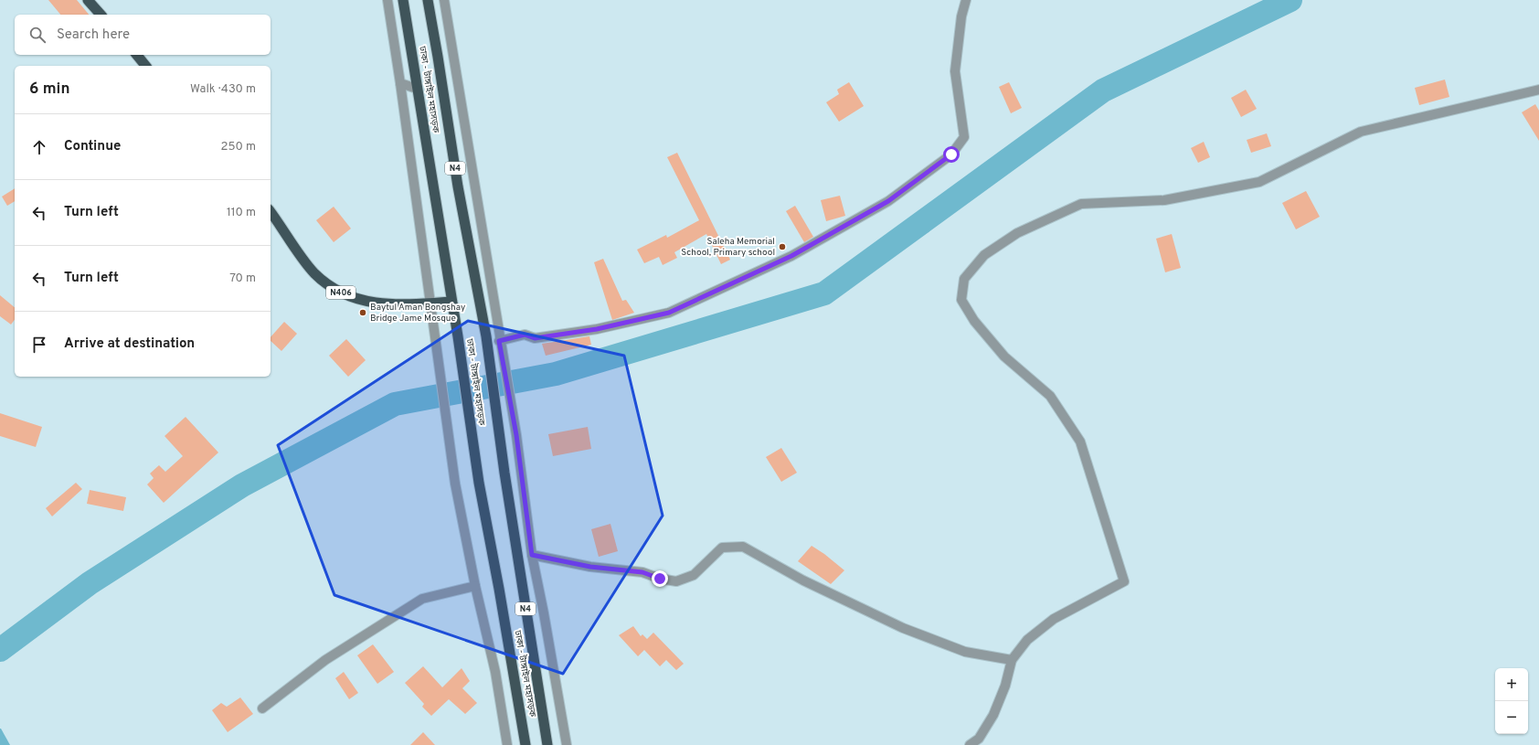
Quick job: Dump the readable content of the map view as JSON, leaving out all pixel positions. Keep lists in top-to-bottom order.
{
  "streets": {
    "highway": ["ঢাকা - টাঙ্গাইল মহাসড়ক", "N4", "N406"]
  },
  "crossings": [
    ["ঢাকা - টাঙ্গাইল মহাসড়ক", "N406"]
  ],
  "places": ["Saleha Memorial School, Primary school", "Baytul Aman Bongshay Bridge Jame Mosque"],
  "page": {
    "search": "Search here",
    "heading": ["6 min", "Walk · 430 m"],
    "list": [
      ["Continue", "250 m"],
      ["Turn left", "110 m"],
      ["Turn left", "70 m"],
      "Arrive at destination"
    ],
    "map_buttons": ["+", "−"]
  }
}
